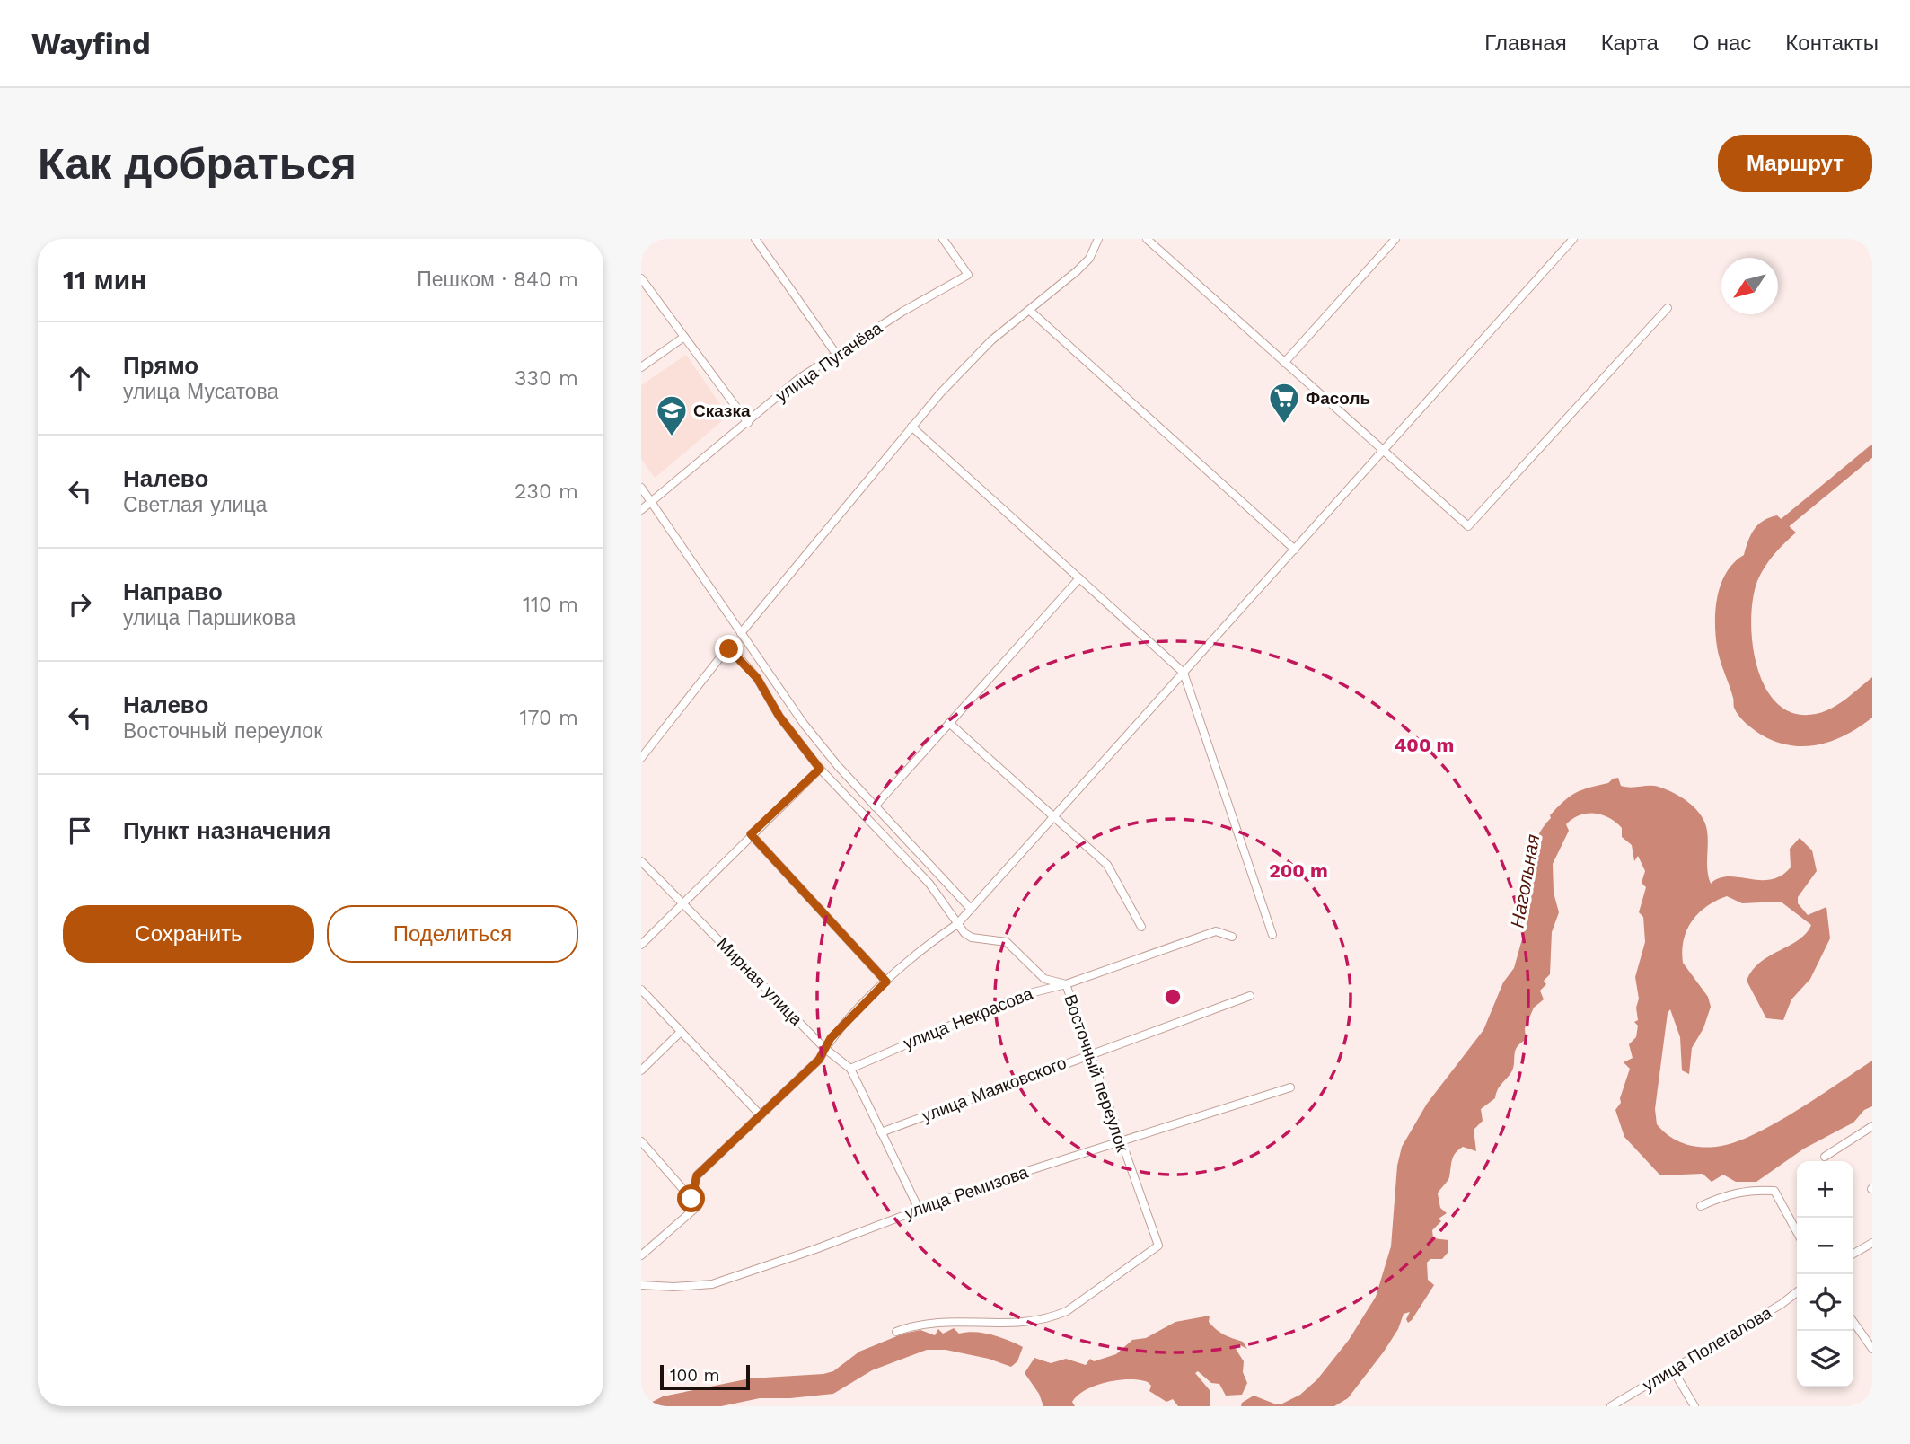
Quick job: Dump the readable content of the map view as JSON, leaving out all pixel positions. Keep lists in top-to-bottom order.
{
  "streets": {
    "street": [
      "улица Пугачёва",
      "Мирная улица",
      "улица Некрасова",
      "Восточный переулок",
      "улица Маяковского",
      "улица Ремизова",
      "улица Полегалова"
    ]
  },
  "crossings": [
    ["Мирная улица", "улица Некрасова"],
    ["Мирная улица", "улица Маяковского"],
    ["Мирная улица", "улица Ремизова"],
    ["улица Некрасова", "Восточный переулок"],
    ["Восточный переулок", "улица Маяковского"],
    ["Восточный переулок", "улица Ремизова"]
  ],
  "water": ["Нагольная"],
  "places": {
    "supermarket": ["Фасоль"],
    "school or university": ["Сказка"]
  },
  "scale_bar": "100 m",
  "north": "bottom left",
  "page": {
    "header": "Wayfind",
    "nav": [
      "Главная",
      "Карта",
      "О нас",
      "Контакты"
    ],
    "buttons": [
      "Маршрут",
      ["Сохранить", "Поделиться"]
    ],
    "title": "Как добраться",
    "heading": ["11 мин", "Пешком · 840 m"],
    "list": [
      ["Прямо", "улица Мусатова", "330 m"],
      ["Налево", "Светлая улица", "230 m"],
      ["Направо", "улица Паршикова", "110 m"],
      ["Налево", "Восточный переулок", "170 m"],
      "Пункт назначения"
    ],
    "map_buttons": ["+", "−"],
    "scale": "100 m"
  },
  "rings": ["400 m", "200 m"]
}
